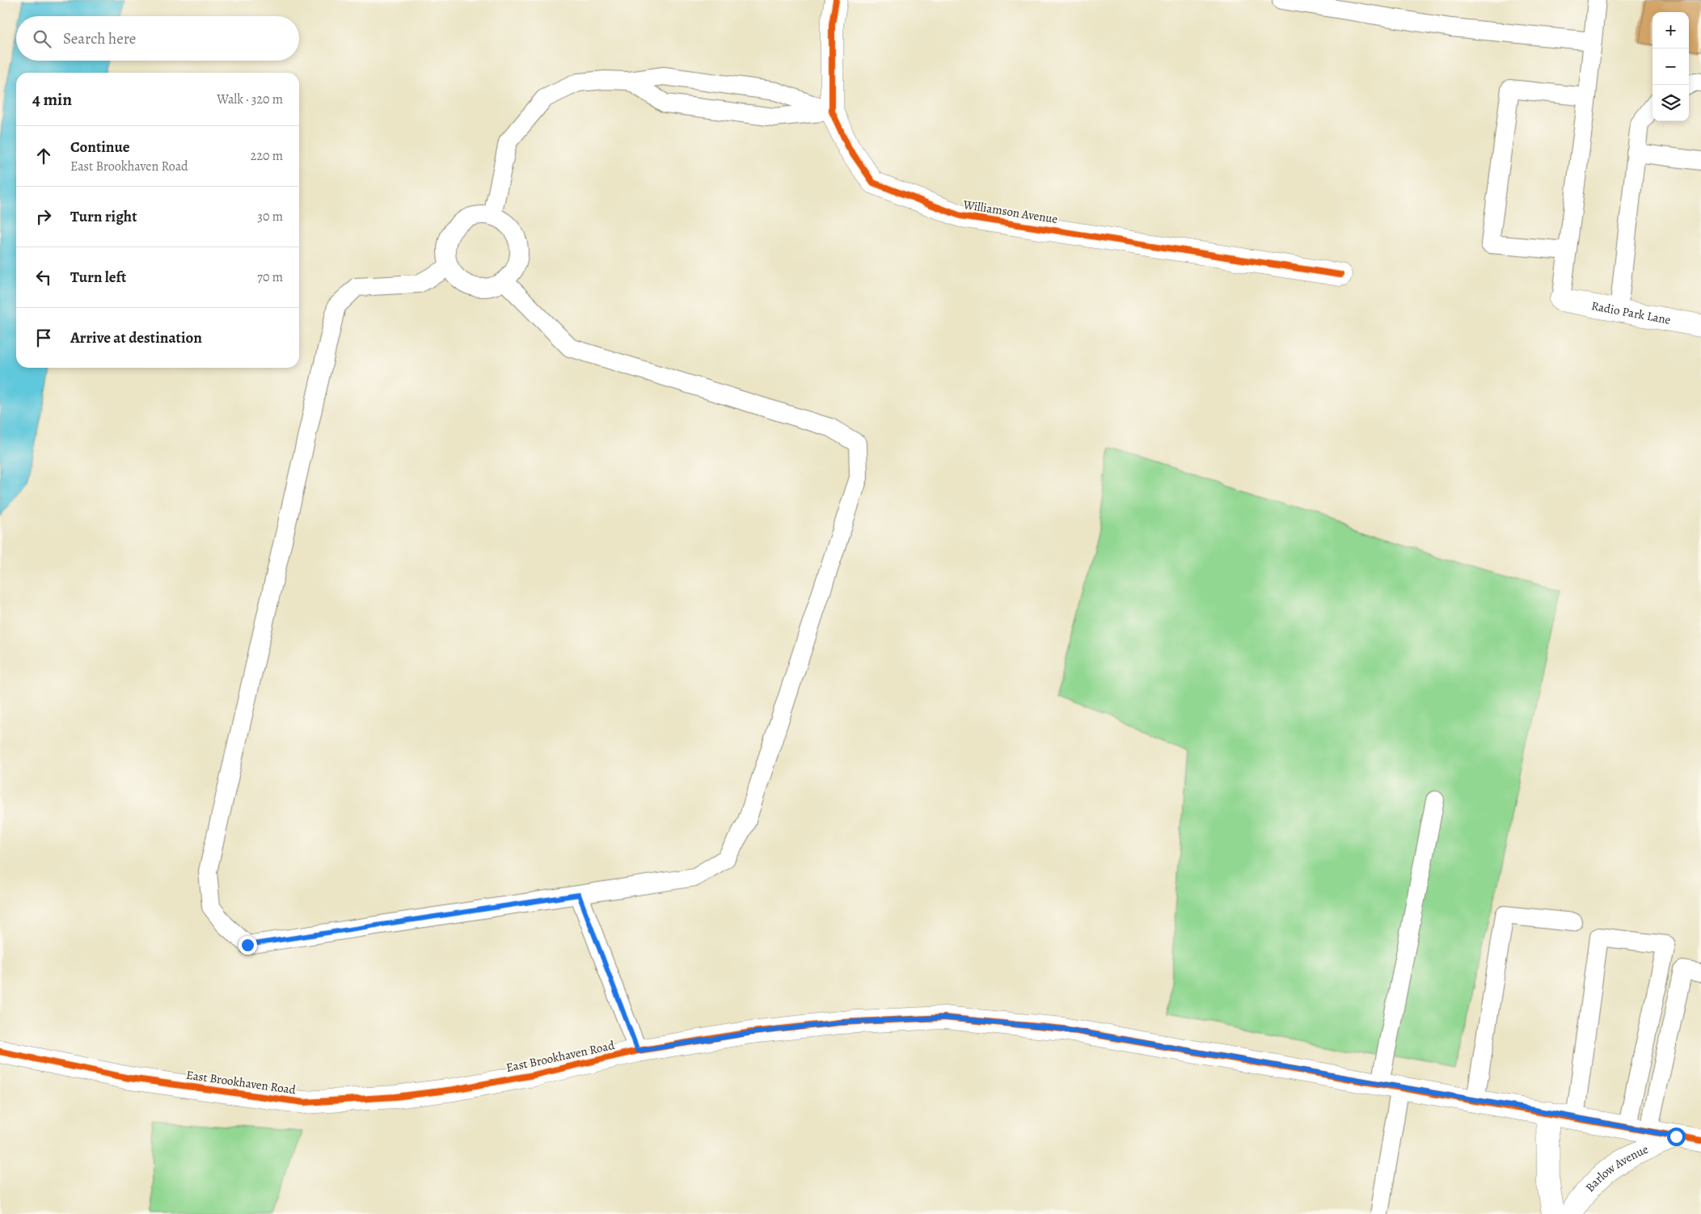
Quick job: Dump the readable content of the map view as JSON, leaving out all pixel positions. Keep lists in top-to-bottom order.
{
  "streets": {
    "street": [
      "Williamson Avenue",
      "Radio Park Lane",
      "East Brookhaven Road",
      "Barlow Avenue"
    ]
  },
  "crossings": [
    ["East Brookhaven Road", "Barlow Avenue"]
  ],
  "page": {
    "map_buttons": ["+", "−"],
    "search": "Search here",
    "heading": ["4 min", "Walk · 320 m"],
    "list": [
      ["Continue", "East Brookhaven Road", "220 m"],
      ["Turn right", "30 m"],
      ["Turn left", "70 m"],
      "Arrive at destination"
    ]
  }
}
